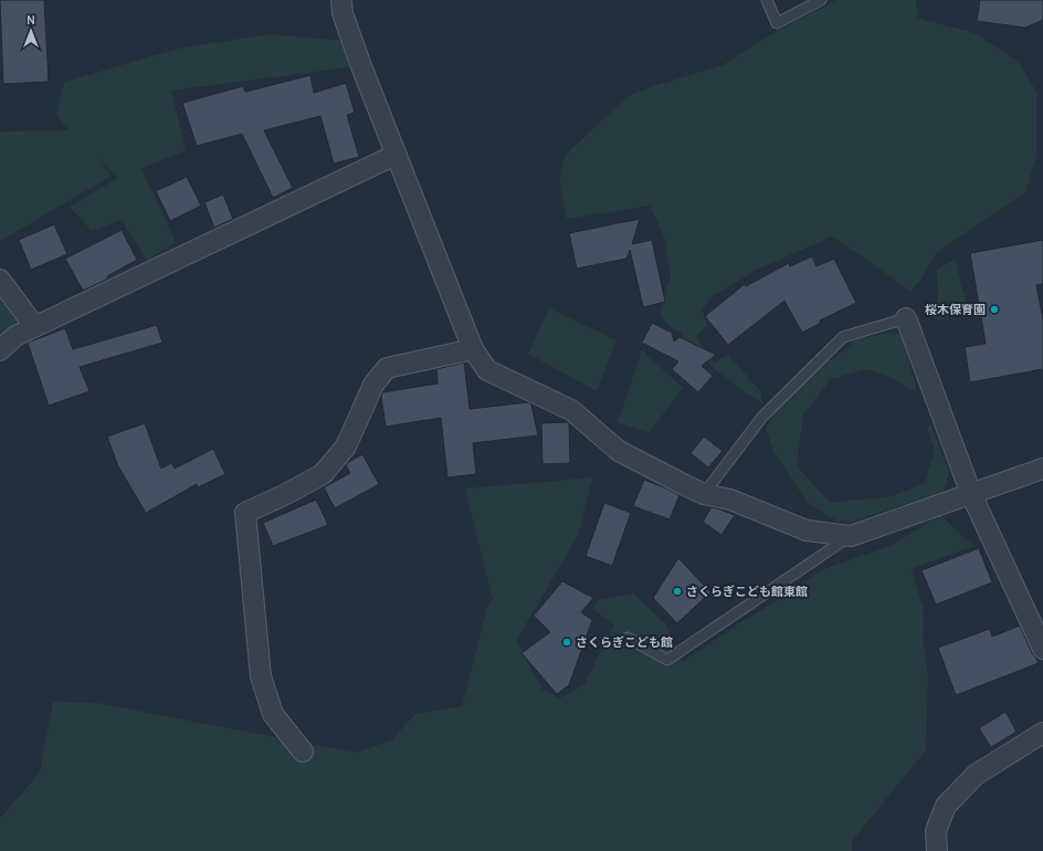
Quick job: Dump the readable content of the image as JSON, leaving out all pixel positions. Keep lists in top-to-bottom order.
{
  "places": ["桜木保育園", "さくらぎこども館東館", "さくらぎこども館"],
  "north": "top"
}
